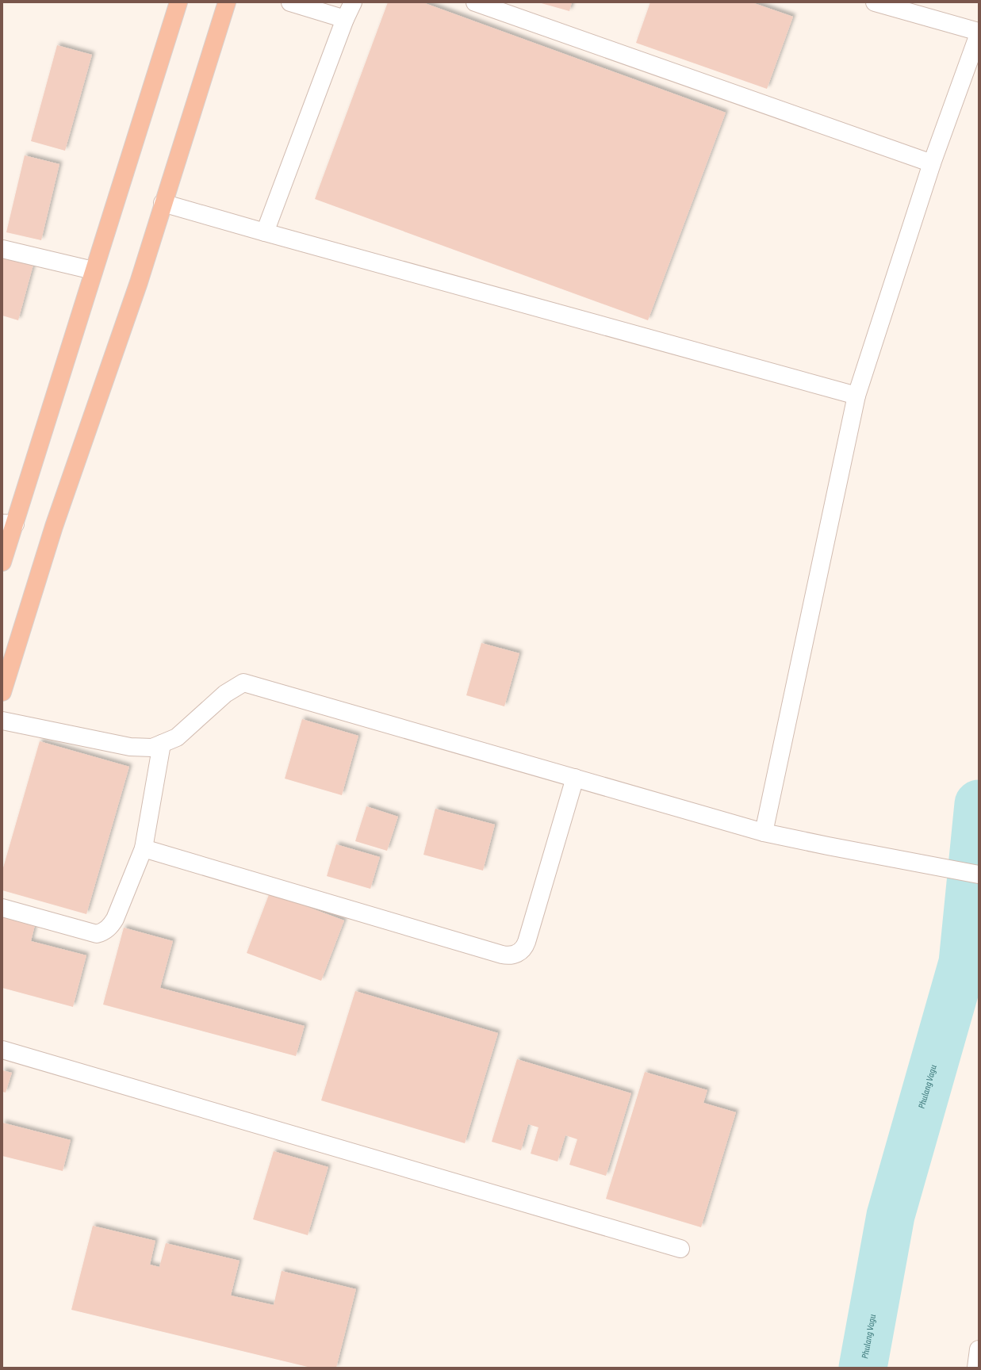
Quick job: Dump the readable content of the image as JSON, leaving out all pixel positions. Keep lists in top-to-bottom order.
{
  "water": ["Phulang Vagu"]
}
